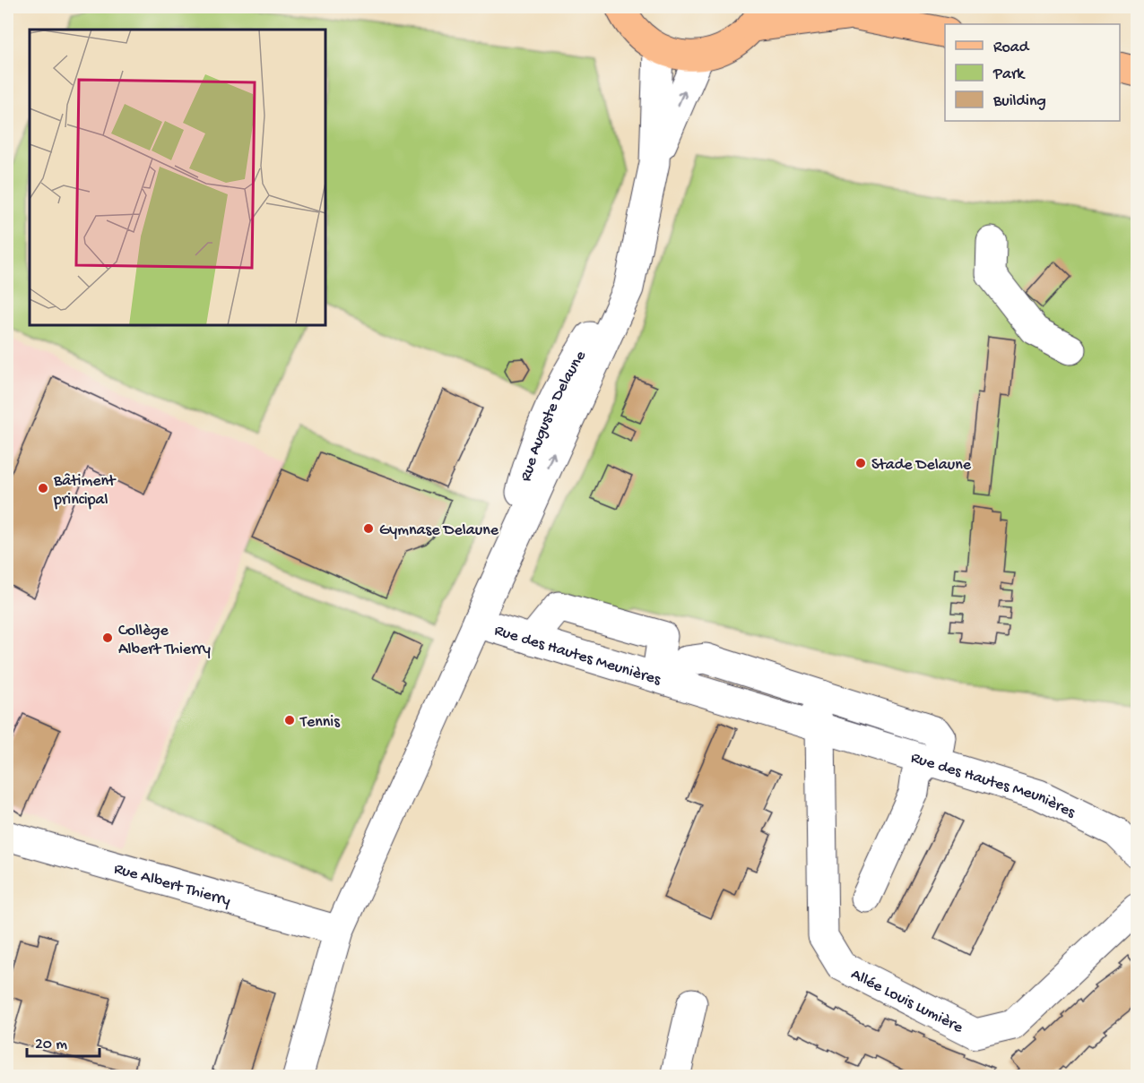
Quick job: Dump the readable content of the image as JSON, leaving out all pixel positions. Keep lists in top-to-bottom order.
{
  "streets": {
    "street": [
      "Rue Auguste Delaune",
      "Rue des Hautes Meunières",
      "Rue Albert Thierry",
      "Allée Louis Lumière"
    ]
  },
  "crossings": [
    ["Rue Auguste Delaune", "Rue des Hautes Meunières"],
    ["Rue des Hautes Meunières", "Rue Albert Thierry"],
    ["Rue des Hautes Meunières", "Allée Louis Lumière"]
  ],
  "places": [
    "Stade Delaune",
    "Bâtiment principal",
    "Gymnase Delaune",
    "Collège Albert Thierry",
    "Tennis"
  ],
  "legend": ["Road", "Park", "Building"],
  "scale_bar": "20 m"
}
